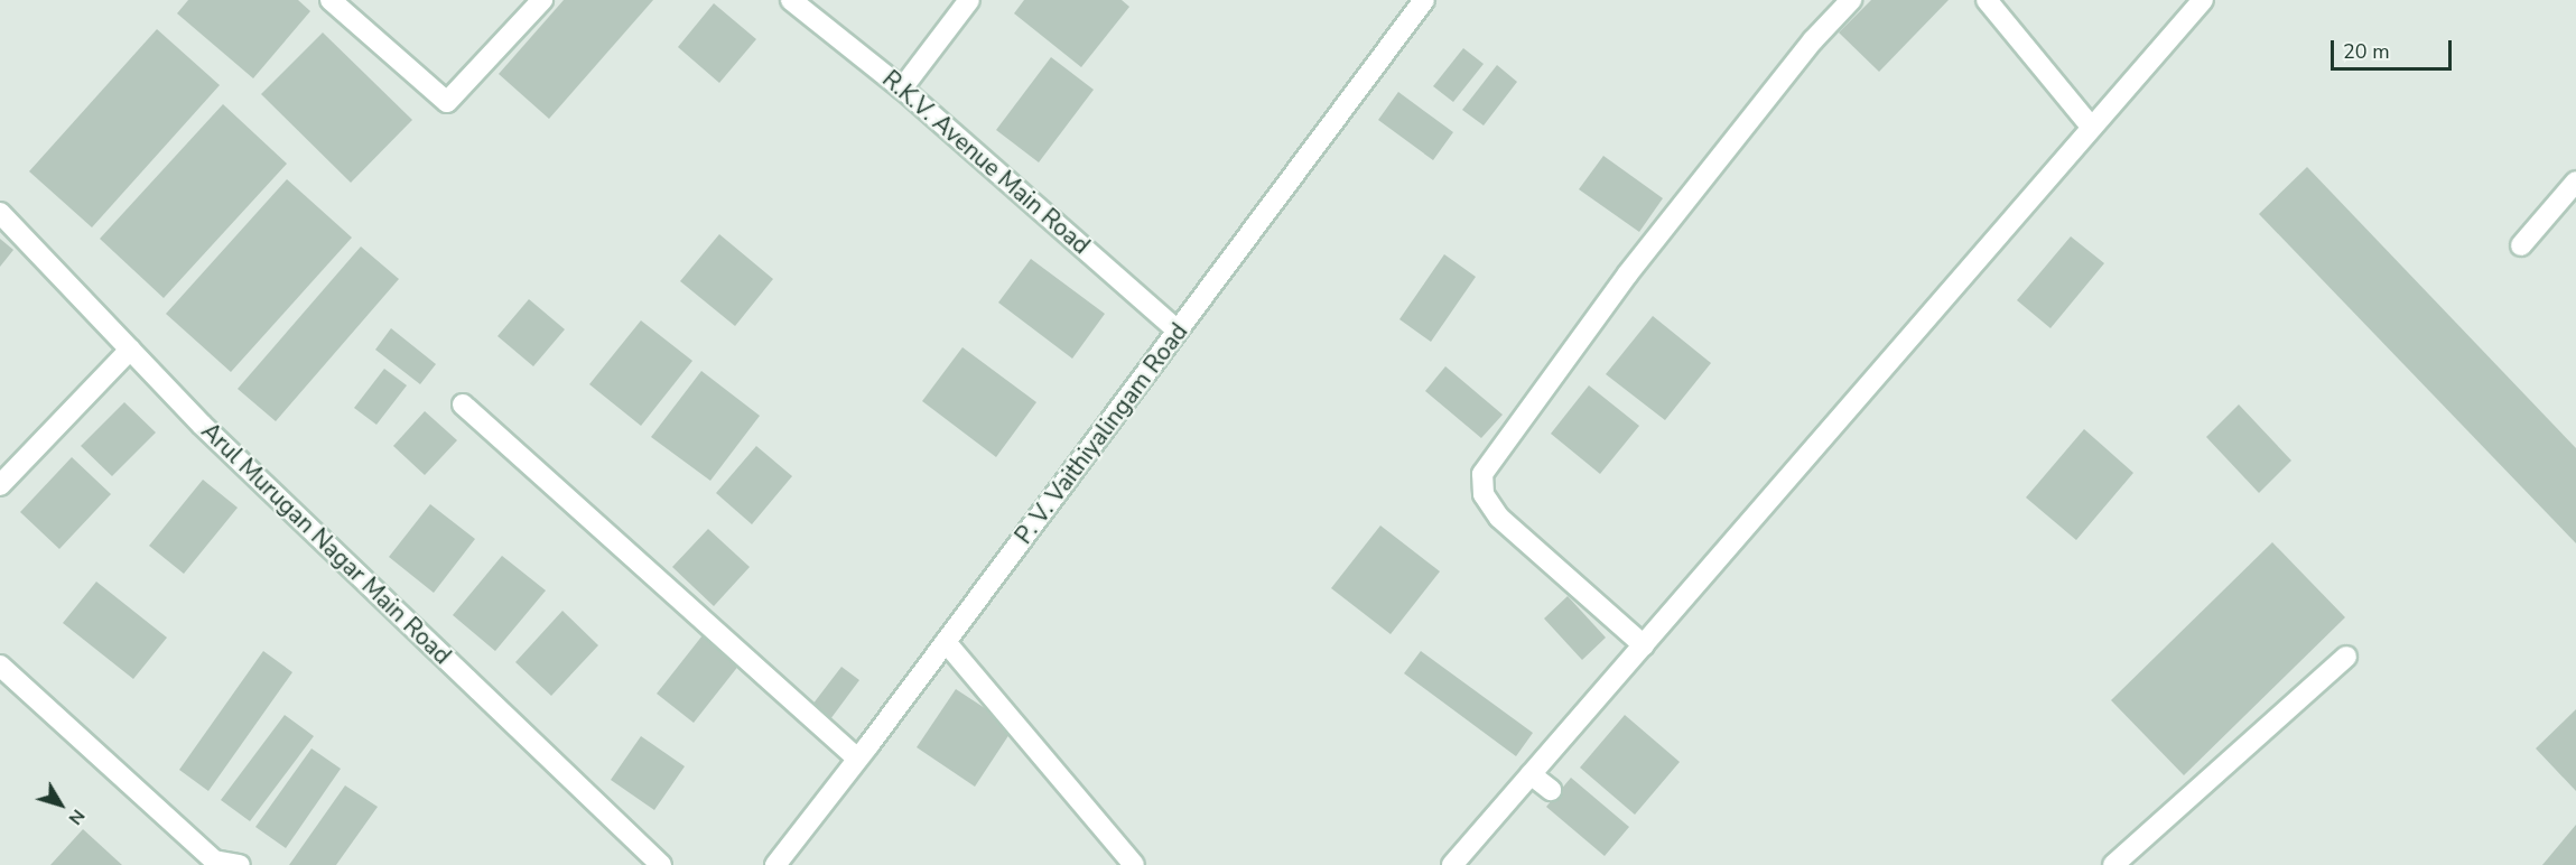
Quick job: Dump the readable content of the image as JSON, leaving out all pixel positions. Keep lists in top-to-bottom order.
{
  "streets": {
    "street": ["R.K.V. Avenue Main Road", "P. V. Vaithiyalingam Road", "Arul Murugan Nagar Main Road"]
  },
  "crossings": [
    ["R.K.V. Avenue Main Road", "P. V. Vaithiyalingam Road"]
  ],
  "scale_bar": "20 m",
  "north": "bottom right"
}
